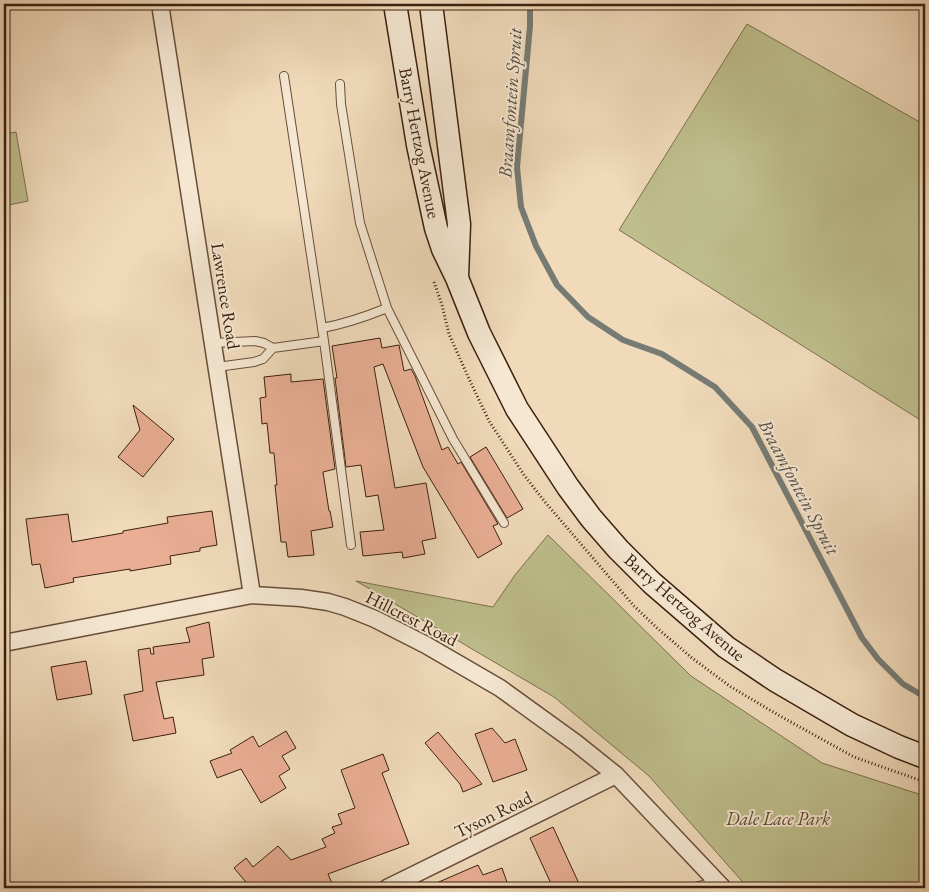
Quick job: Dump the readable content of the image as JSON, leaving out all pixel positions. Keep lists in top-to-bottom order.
{
  "streets": {
    "main road": ["Barry Hertzog Avenue"],
    "street": ["Lawrence Road", "Hillcrest Road", "Tyson Road"]
  },
  "crossings": [
    ["Lawrence Road", "Hillcrest Road"],
    ["Hillcrest Road", "Tyson Road"]
  ],
  "water": ["Braamfontein Spruit"],
  "parks": ["Dale Lace Park"]
}
